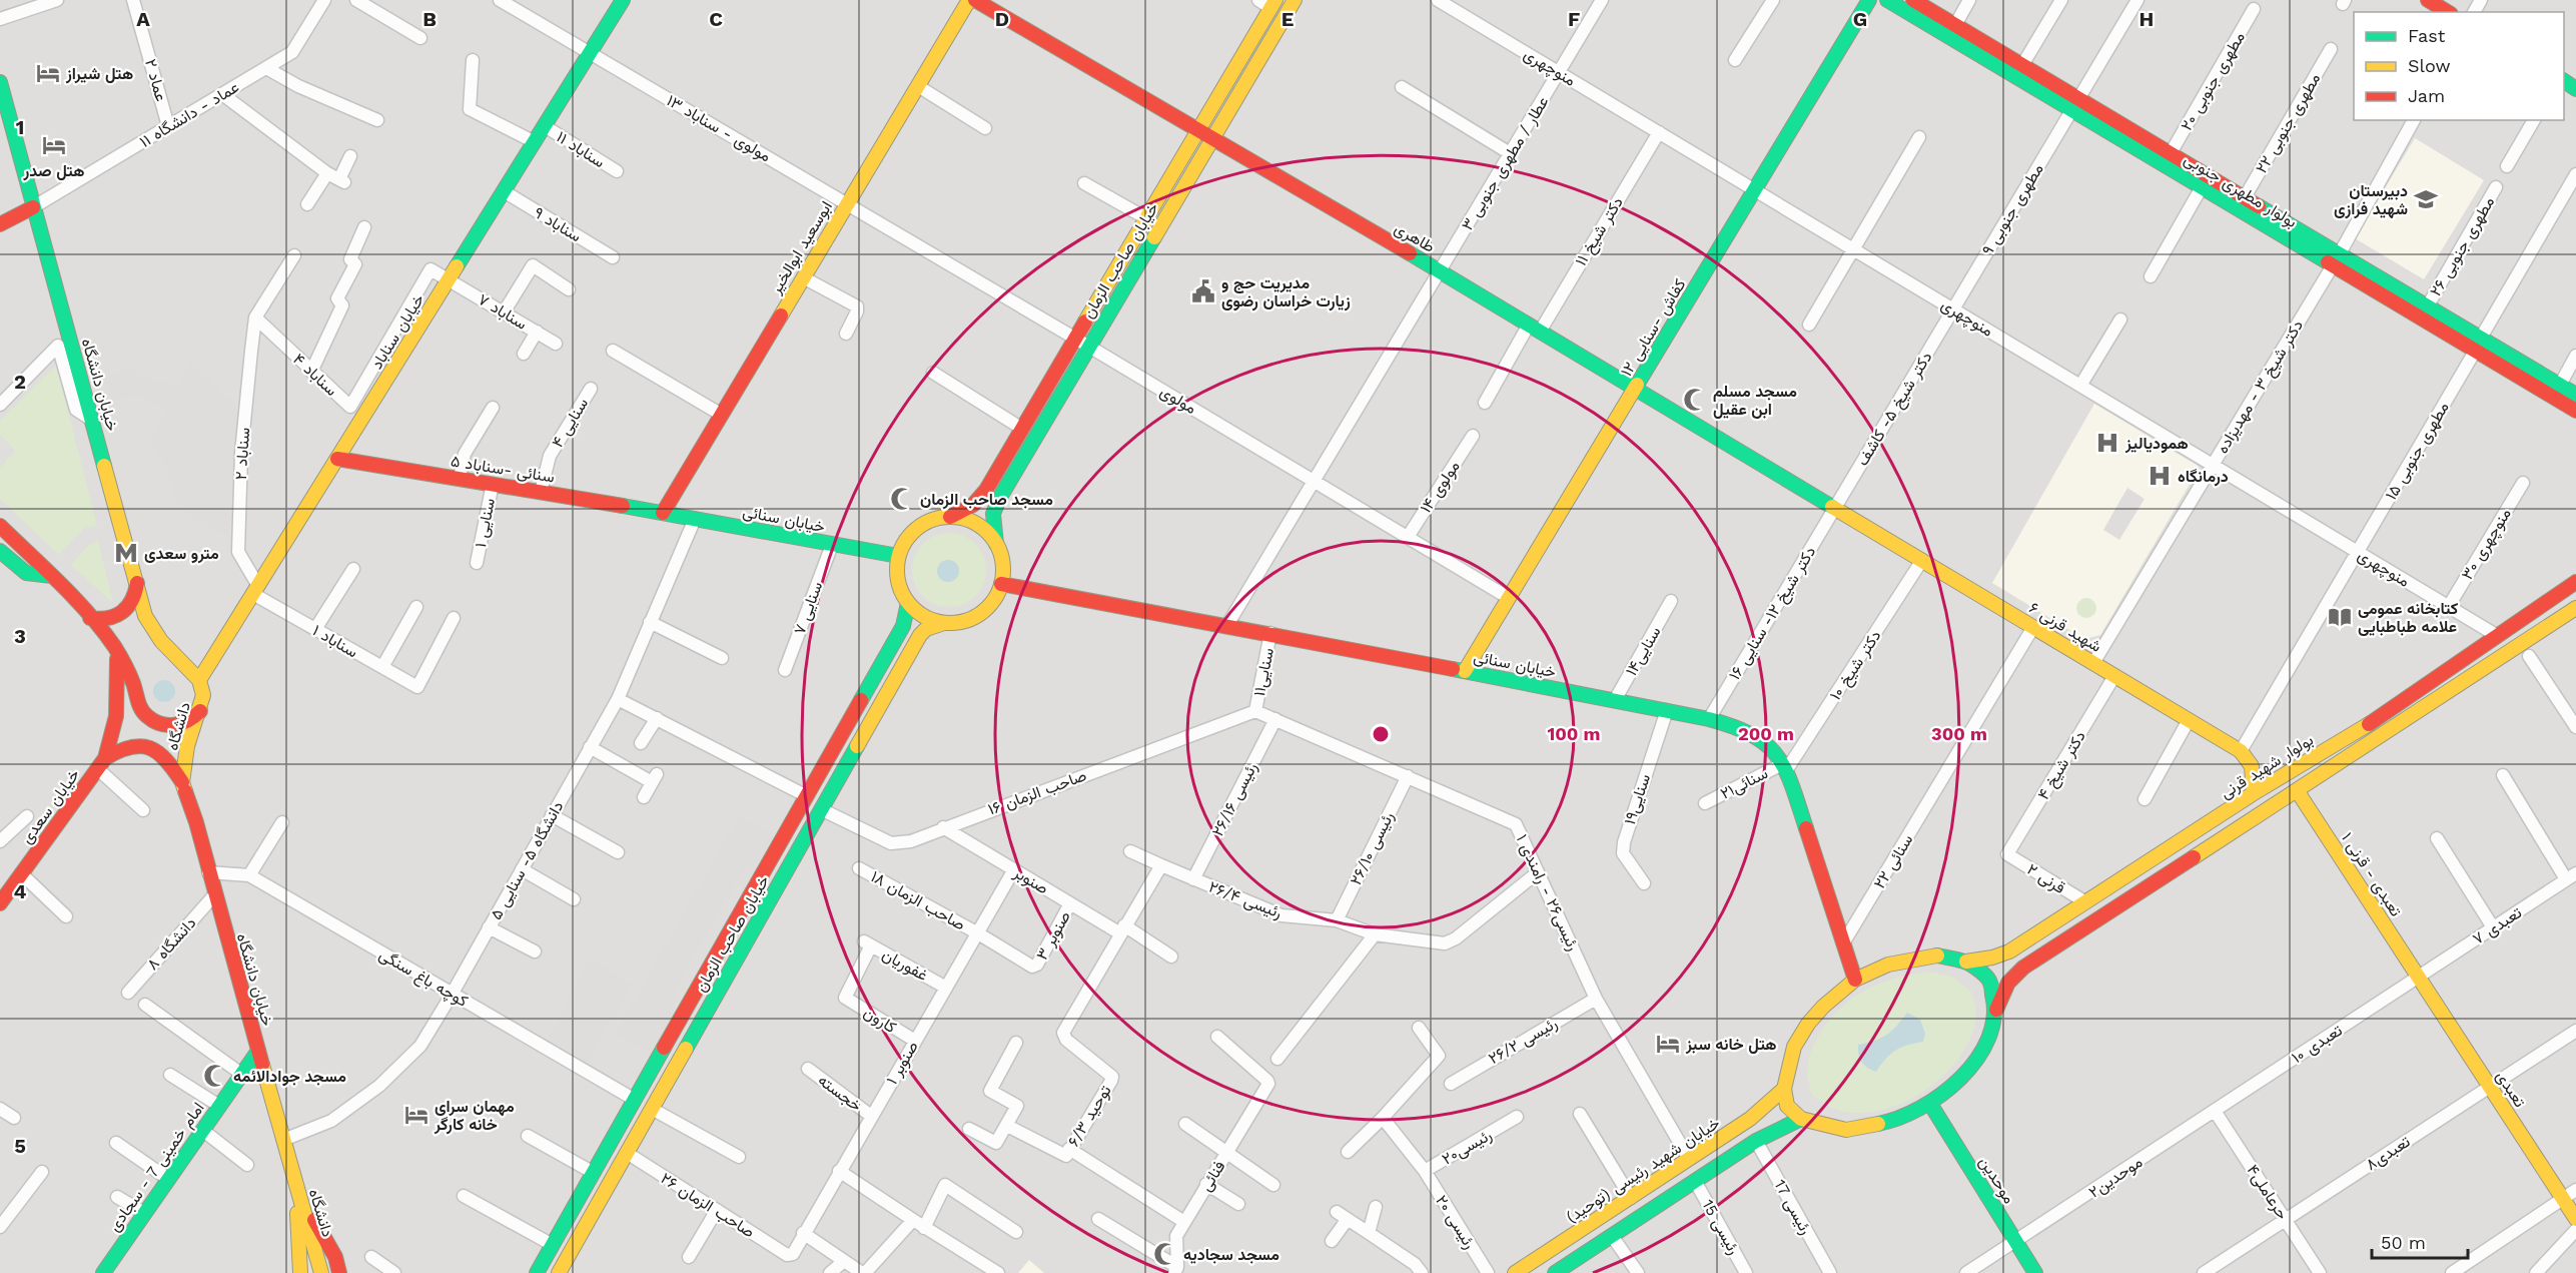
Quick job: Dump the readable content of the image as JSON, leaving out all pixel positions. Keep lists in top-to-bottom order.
{
  "streets": {
    "main road": [
      "بولوار مطهری جنوبی",
      "طاهری",
      "ابوسعید ابوالخیر",
      "خیابان صاحب الزمان",
      "کفاش -سنایی ۱۲",
      "خیابان سناباد",
      "خیابان دانشگاه",
      "سنائی -سناباد ۵",
      "خیابان سنائی",
      "شهید قرنی ۶",
      "دانشگاه",
      "بولوار شهید قرنی",
      "خیابان سعدی",
      "تعبدی - قرنی ۱",
      "تعبدی",
      "امام خمینی 7 - سجادی",
      "خیابان شهید رئیسی (توحید)",
      "موحدین"
    ],
    "street": [
      "منوچهری",
      "عماد ۲",
      "مطهری جنوبی ۲۰",
      "عماد - دانشگاه ۱۱",
      "مطهری جنوبی ۲۲",
      "مولوی - سناباد ۱۳",
      "سناباد ۱۱",
      "عطار / مطهری جنوبی ۳",
      "مطهری جنوبی ۹",
      "سناباد ۹",
      "دکتر شیخ ۱۱",
      "مطهری جنوبی ۲۶",
      "سناباد ۷",
      "سناباد ۴",
      "دکتر شیخ ۳ - مهدیزاده",
      "مولوی",
      "دکتر شیخ ۵- کاشف",
      "سنایی ۴",
      "مطهری جنوبی ۱۵",
      "سناباد ۲",
      "مولوی ۱۴",
      "سنایی ۱",
      "منوچهری ۳۰",
      "سنایی ۷",
      "دکتر شیخ ۱۲- سنایی ۱۶",
      "سناباد ۱",
      "سنایی۱۴",
      "دکتر شیخ ۱۰",
      "سنایی۱۱",
      "دکتر شیخ ۴",
      "سنائی٢١",
      "صاحب الزمان ۱۶",
      "رئیسی ۲۶/۱۶",
      "سنایی۱۹",
      "رئیسی ۲۶/۱۰",
      "دانشگاه ۵- سنایی ۵",
      "سنائی ۲۲",
      "قرنی ۲",
      "صنوبر",
      "رئیسی۲۶ - رامندی ۱",
      "رئیسی ۲۶/۴",
      "صاحب الزمان ۱۸",
      "تعبدی ۷",
      "صنوبر ۳",
      "دانشگاه ۸",
      "غفوریان",
      "کوچه باغ سنگی",
      "کارون",
      "رئیسی ۲۶/۲",
      "تعبدی ۱۰",
      "صنوبر ۱",
      "خجسته",
      "توحید ۶/۳",
      "رئیسی۲۰",
      "تعبدی۸",
      "فنائی",
      "موحدین۲",
      "حرعاملی۴",
      "صاحب الزمان ۲۶",
      "رئیسی 17",
      "رئیسی ۲۰",
      "رئیسی 15"
    ]
  },
  "crossings": [
    ["منوچهری", "عطار / مطهری جنوبی ۳"],
    ["منوچهری", "مطهری جنوبی ۹"],
    ["منوچهری", "دکتر شیخ ۱۱"],
    ["منوچهری", "کفاش -سنایی ۱۲"],
    ["منوچهری", "دکتر شیخ ۳ - مهدیزاده"],
    ["منوچهری", "دکتر شیخ ۵- کاشف"],
    ["منوچهری", "مطهری جنوبی ۱۵"],
    ["منوچهری", "منوچهری ۳۰"],
    ["منوچهری", "بولوار شهید قرنی"],
    ["عماد ۲", "عماد - دانشگاه ۱۱"],
    ["مطهری جنوبی ۲۰", "بولوار مطهری جنوبی"],
    ["عماد - دانشگاه ۱۱", "خیابان دانشگاه"],
    ["مطهری جنوبی ۲۲", "بولوار مطهری جنوبی"],
    ["مولوی - سناباد ۱۳", "ابوسعید ابوالخیر"],
    ["مولوی - سناباد ۱۳", "خیابان سناباد"],
    ["مولوی - سناباد ۱۳", "مولوی"],
    ["سناباد ۱۱", "خیابان سناباد"],
    ["عطار / مطهری جنوبی ۳", "طاهری"],
    ["عطار / مطهری جنوبی ۳", "مولوی"],
    ["عطار / مطهری جنوبی ۳", "خیابان سنائی"],
    ["بولوار مطهری جنوبی", "مطهری جنوبی ۹"],
    ["بولوار مطهری جنوبی", "مطهری جنوبی ۲۶"],
    ["بولوار مطهری جنوبی", "دکتر شیخ ۳ - مهدیزاده"],
    ["بولوار مطهری جنوبی", "مطهری جنوبی ۱۵"],
    ["مطهری جنوبی ۹", "دکتر شیخ ۵- کاشف"],
    ["سناباد ۹", "خیابان سناباد"],
    ["دکتر شیخ ۱۱", "طاهری"],
    ["طاهری", "خیابان صاحب الزمان"],
    ["طاهری", "کفاش -سنایی ۱۲"],
    ["طاهری", "دکتر شیخ ۵- کاشف"],
    ["طاهری", "دکتر شیخ ۱۲- سنایی ۱۶"],
    ["طاهری", "شهید قرنی ۶"],
    ["ابوسعید ابوالخیر", "مولوی"],
    ["ابوسعید ابوالخیر", "سنائی -سناباد ۵"],
    ["ابوسعید ابوالخیر", "خیابان سنائی"],
    ["خیابان صاحب الزمان", "مولوی"],
    ["خیابان صاحب الزمان", "خیابان سنائی"],
    ["خیابان صاحب الزمان", "صاحب الزمان ۱۶"],
    ["خیابان صاحب الزمان", "صاحب الزمان ۲۶"],
    ["سناباد ۷", "خیابان سناباد"],
    ["سناباد ۷", "سناباد ۴"],
    ["کفاش -سنایی ۱۲", "مولوی"],
    ["کفاش -سنایی ۱۲", "خیابان سنائی"],
    ["خیابان سناباد", "سناباد ۴"],
    ["خیابان سناباد", "خیابان دانشگاه"],
    ["خیابان سناباد", "سناباد ۲"],
    ["خیابان سناباد", "سنائی -سناباد ۵"],
    ["خیابان سناباد", "سناباد ۱"],
    ["خیابان سناباد", "دانشگاه"],
    ["سناباد ۴", "سناباد ۲"],
    ["خیابان دانشگاه", "دانشگاه"],
    ["خیابان دانشگاه", "دانشگاه ۵- سنایی ۵"],
    ["خیابان دانشگاه", "دانشگاه ۸"],
    ["خیابان دانشگاه", "کوچه باغ سنگی"],
    ["خیابان دانشگاه", "امام خمینی 7 - سجادی"],
    ["دکتر شیخ ۳ - مهدیزاده", "شهید قرنی ۶"],
    ["مولوی", "مولوی ۱۴"],
    ["دکتر شیخ ۵- کاشف", "دکتر شیخ ۱۲- سنایی ۱۶"],
    ["دکتر شیخ ۵- کاشف", "شهید قرنی ۶"],
    ["سنایی ۴", "سنائی -سناباد ۵"],
    ["مطهری جنوبی ۱۵", "شهید قرنی ۶"],
    ["سناباد ۲", "سناباد ۱"],
    ["سنائی -سناباد ۵", "خیابان سنائی"],
    ["سنائی -سناباد ۵", "سنایی ۱"],
    ["خیابان سنائی", "سنایی ۷"],
    ["خیابان سنائی", "دکتر شیخ ۱۲- سنایی ۱۶"],
    ["خیابان سنائی", "سنایی۱۴"],
    ["خیابان سنائی", "دکتر شیخ ۱۰"],
    ["خیابان سنائی", "سنایی۱۱"],
    ["خیابان سنائی", "بولوار شهید قرنی"],
    ["خیابان سنائی", "سنائی٢١"],
    ["خیابان سنائی", "سنایی۱۹"],
    ["خیابان سنائی", "دانشگاه ۵- سنایی ۵"],
    ["خیابان سنائی", "سنائی ۲۲"],
    ["خیابان سنائی", "خیابان شهید رئیسی (توحید)"],
    ["خیابان سنائی", "موحدین"],
    ["دکتر شیخ ۱۲- سنایی ۱۶", "شهید قرنی ۶"],
    ["شهید قرنی ۶", "دکتر شیخ ۱۰"],
    ["شهید قرنی ۶", "دکتر شیخ ۴"],
    ["شهید قرنی ۶", "سنائی ۲۲"],
    ["دکتر شیخ ۱۰", "سنائی٢١"],
    ["سنایی۱۱", "صاحب الزمان ۱۶"],
    ["سنایی۱۱", "رئیسی۲۶ - رامندی ۱"],
    ["دکتر شیخ ۴", "قرنی ۲"],
    ["بولوار شهید قرنی", "قرنی ۲"],
    ["بولوار شهید قرنی", "خیابان شهید رئیسی (توحید)"],
    ["بولوار شهید قرنی", "موحدین"],
    ["صاحب الزمان ۱۶", "صنوبر"],
    ["صاحب الزمان ۱۶", "رئیسی۲۶ - رامندی ۱"],
    ["رئیسی ۲۶/۱۶", "رئیسی۲۶ - رامندی ۱"],
    ["رئیسی ۲۶/۱۶", "رئیسی ۲۶/۴"],
    ["رئیسی ۲۶/۱۰", "رئیسی۲۶ - رامندی ۱"],
    ["رئیسی ۲۶/۱۰", "رئیسی ۲۶/۴"],
    ["دانشگاه ۵- سنایی ۵", "کوچه باغ سنگی"],
    ["تعبدی - قرنی ۱", "تعبدی ۷"],
    ["تعبدی - قرنی ۱", "تعبدی ۱۰"],
    ["تعبدی - قرنی ۱", "تعبدی"],
    ["صنوبر", "صنوبر ۳"],
    ["صنوبر", "صنوبر ۱"],
    ["صنوبر", "توحید ۶/۳"],
    ["رئیسی۲۶ - رامندی ۱", "رئیسی ۲۶/۴"],
    ["رئیسی۲۶ - رامندی ۱", "رئیسی ۲۶/۲"],
    ["رئیسی۲۶ - رامندی ۱", "خیابان شهید رئیسی (توحید)"],
    ["صاحب الزمان ۱۸", "صنوبر ۳"],
    ["صاحب الزمان ۱۸", "صنوبر ۱"],
    ["تعبدی ۷", "تعبدی ۱۰"],
    ["تعبدی ۷", "تعبدی"],
    ["غفوریان", "کارون"],
    ["غفوریان", "صنوبر ۱"],
    ["کارون", "صنوبر ۱"],
    ["تعبدی ۱۰", "تعبدی"],
    ["تعبدی ۱۰", "موحدین۲"],
    ["تعبدی ۱۰", "حرعاملی۴"],
    ["صنوبر ۱", "خجسته"],
    ["صنوبر ۱", "صاحب الزمان ۲۶"],
    ["تعبدی", "تعبدی۸"],
    ["رئیسی۲۰", "رئیسی ۲۰"],
    ["تعبدی۸", "حرعاملی۴"],
    ["خیابان شهید رئیسی (توحید)", "موحدین"],
    ["موحدین۲", "موحدین"],
    ["موحدین۲", "حرعاملی۴"]
  ],
  "places": {
    "hotel": [
      "هتل شیراز",
      "هتل صدر",
      "هتل خانه سبز",
      "مهمان سرای خانه کارگر"
    ],
    "school or university": ["دبیرستان شهید فرازی"],
    "public building": ["مدیریت حج و زیارت خراسان رضوی"],
    "mosque": [
      "مسجد مسلم ابن عقیل",
      "مسجد صاحب الزمان",
      "مسجد جوادالائمه",
      "مسجد سجادیه"
    ],
    "hospital": ["همودیالیز", "درمانگاه"],
    "metro station": ["مترو سعدی"],
    "library": ["کتابخانه عمومی علامه طباطبایی"]
  },
  "legend": ["Fast", "Slow", "Jam"],
  "scale_bar": "50 m",
  "grid": {
    "columns": [
      "A",
      "B",
      "C",
      "D",
      "E",
      "F",
      "G",
      "H"
    ],
    "rows": [
      "1",
      "2",
      "3",
      "4",
      "5"
    ]
  },
  "rings": ["100 m", "200 m", "300 m"]
}
